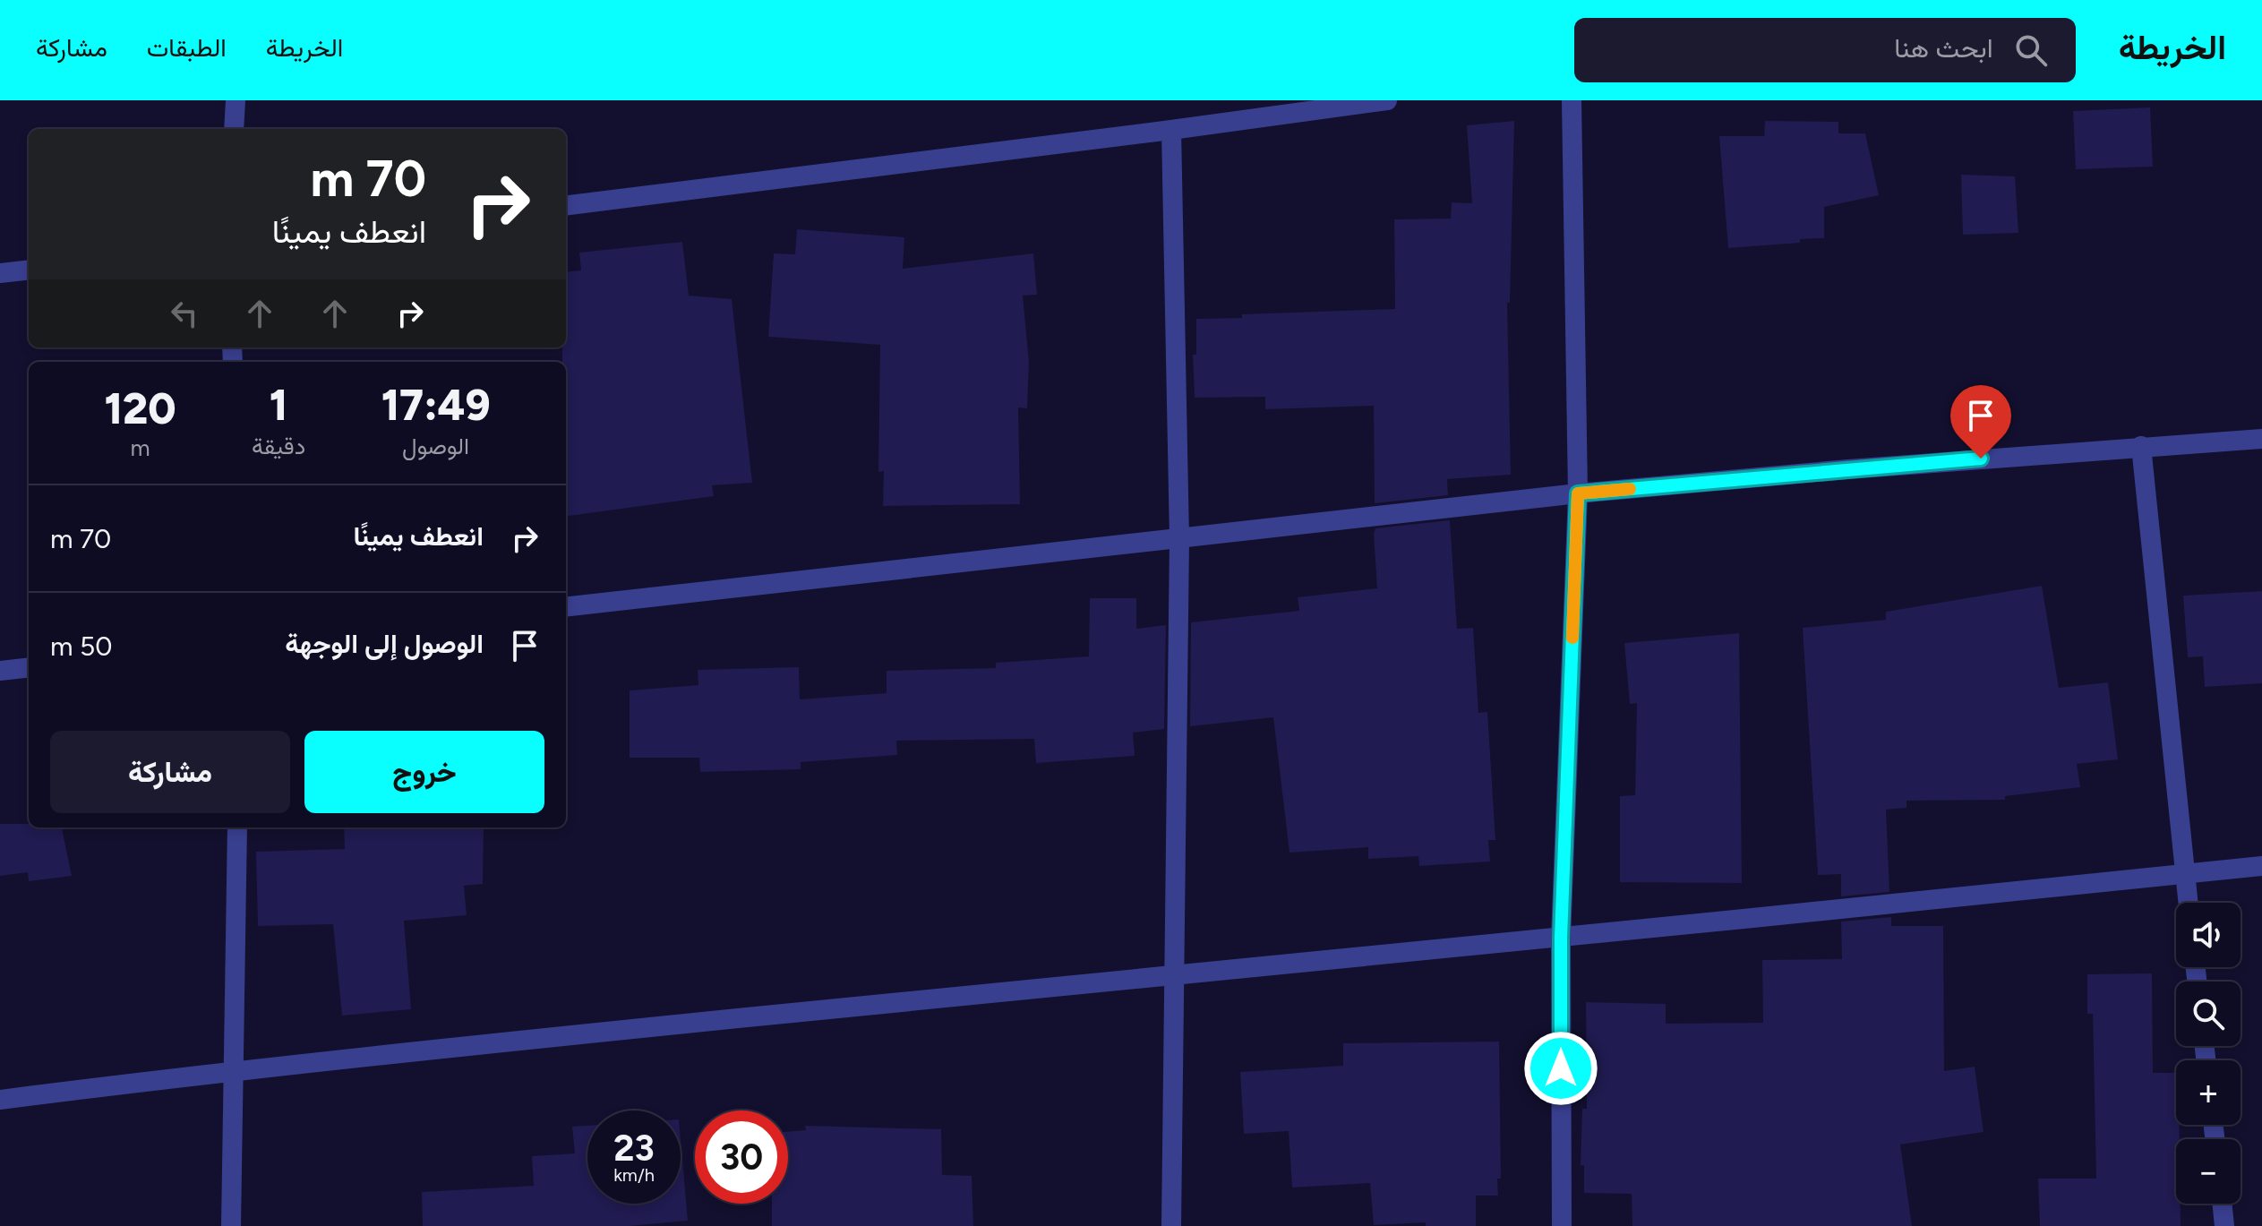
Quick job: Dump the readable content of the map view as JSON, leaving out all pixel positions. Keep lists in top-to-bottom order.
{
  "page": {
    "header": "الخريطة",
    "search": "ابحث هنا",
    "nav": ["الخريطة", "الطبقات", "مشاركة"],
    "turn": ["70 m", "انعطف يمينًا"],
    "eta": [
      "17:49",
      "الوصول",
      "1",
      "دقيقة",
      "120",
      "m"
    ],
    "list": [
      {
        "name": "انعطف يمينًا",
        "value": "70 m"
      },
      {
        "name": "الوصول إلى الوجهة",
        "value": "50 m"
      }
    ],
    "buttons": ["خروج", "مشاركة"],
    "map_buttons": ["+", "−"],
    "speed": "23 km/h",
    "limit": "30"
  }
}
